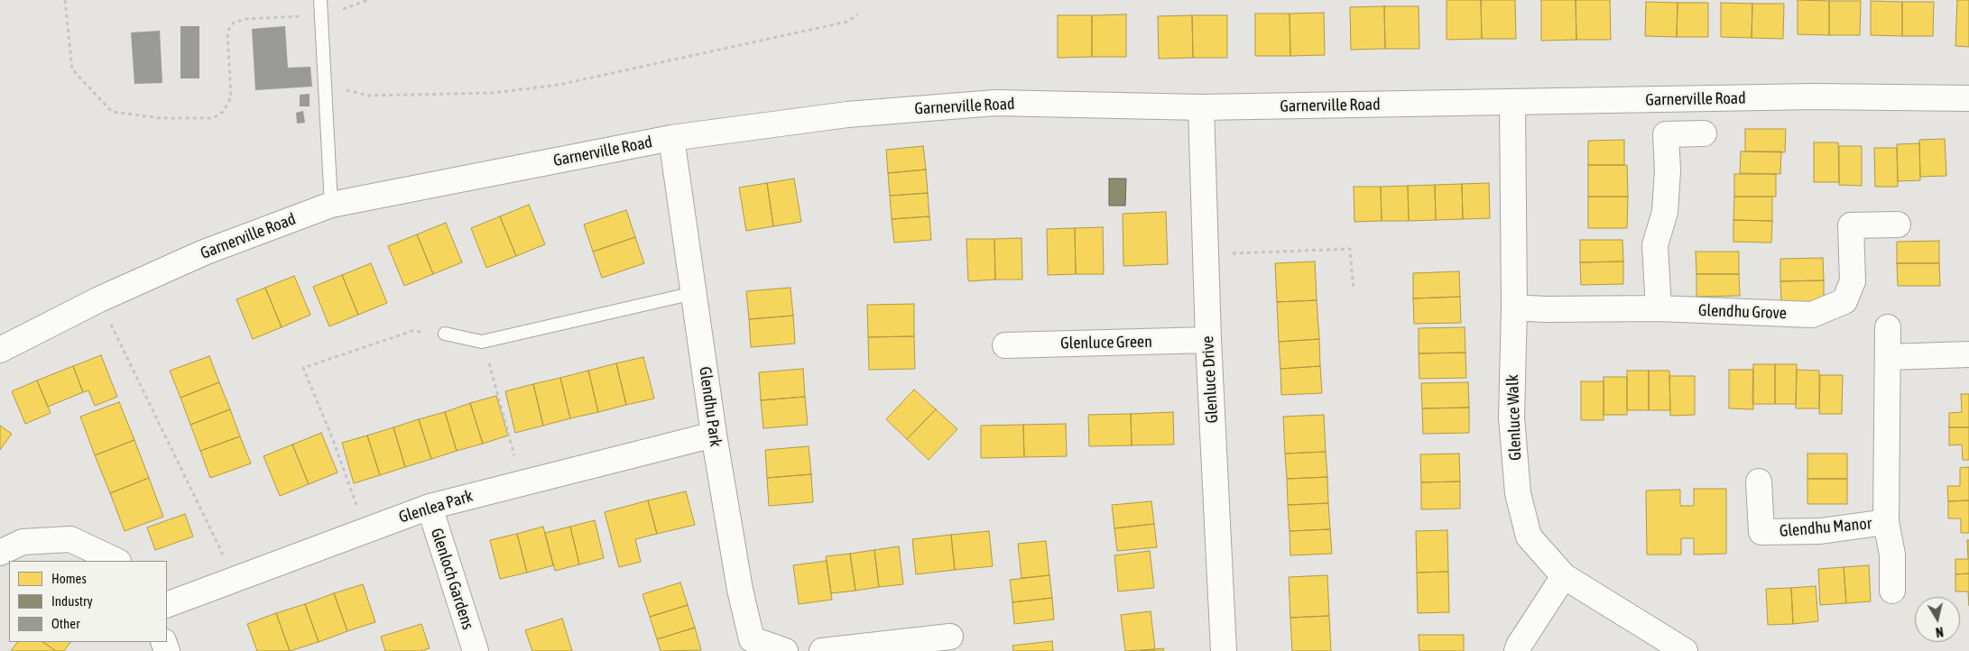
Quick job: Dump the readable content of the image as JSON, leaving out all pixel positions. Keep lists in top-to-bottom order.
{
  "streets": {
    "street": [
      "Garnerville Road",
      "Glendhu Grove",
      "Glenluce Green",
      "Glenluce Drive",
      "Glendhu Park",
      "Glenluce Walk",
      "Glenlea Park",
      "Glendhu Manor",
      "Glenloch Gardens"
    ]
  },
  "crossings": [
    ["Garnerville Road", "Glenluce Drive"],
    ["Garnerville Road", "Glendhu Park"],
    ["Garnerville Road", "Glenluce Walk"],
    ["Glendhu Grove", "Glenluce Walk"],
    ["Glenluce Green", "Glenluce Drive"],
    ["Glendhu Park", "Glenlea Park"],
    ["Glenlea Park", "Glenloch Gardens"]
  ],
  "legend": ["Homes", "Industry", "Other"],
  "north": "bottom"
}
